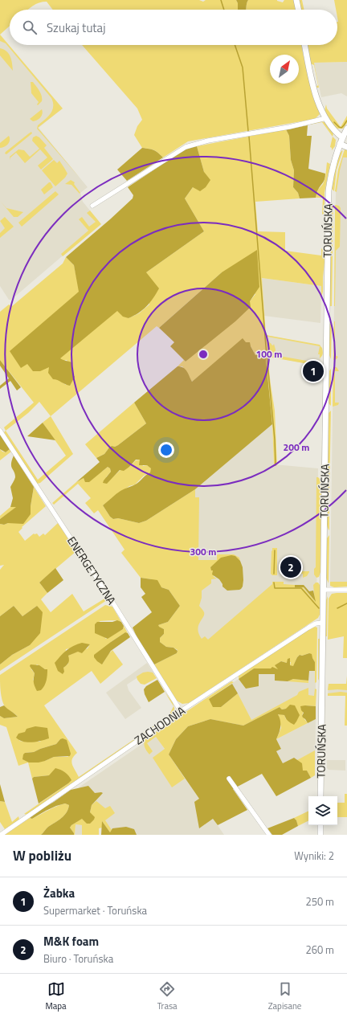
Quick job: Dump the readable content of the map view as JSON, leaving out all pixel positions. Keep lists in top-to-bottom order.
{
  "streets": {
    "street": ["TORUŃSKA", "ENERGETYCZNA", "ZACHODNIA"]
  },
  "crossings": [
    ["TORUŃSKA", "ZACHODNIA"],
    ["ENERGETYCZNA", "ZACHODNIA"]
  ],
  "north": "top right",
  "page": {
    "search": "Szukaj tutaj",
    "pins": ["1", "2"],
    "heading": ["W pobliżu", "Wyniki: 2"],
    "list": [
      {
        "mark": "1",
        "name": "Żabka",
        "note": "Supermarket · Toruńska",
        "value": "250 m"
      },
      {
        "mark": "2",
        "name": "M&K foam",
        "note": "Biuro · Toruńska",
        "value": "260 m"
      }
    ],
    "nav": ["Mapa", "Trasa", "Zapisane"]
  },
  "rings": ["100 m", "200 m", "300 m"]
}
